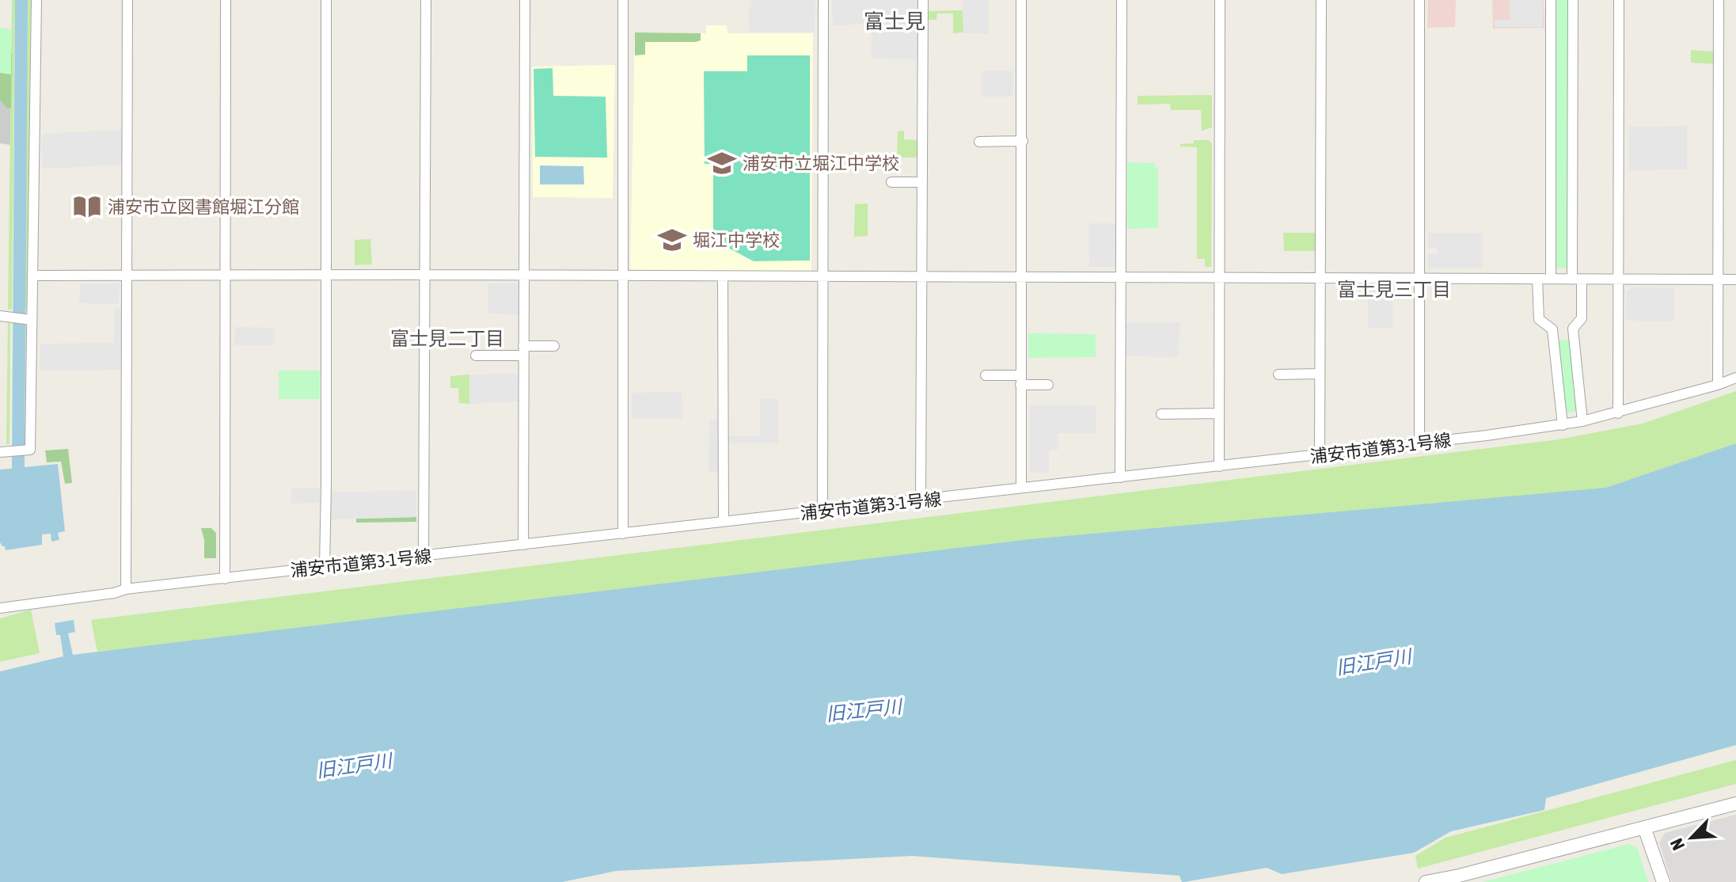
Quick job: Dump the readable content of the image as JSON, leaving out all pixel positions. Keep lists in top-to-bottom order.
{
  "streets": {
    "street": ["浦安市道第3-1号線"]
  },
  "districts": ["富士見", "富士見三丁目", "富士見二丁目"],
  "water": ["旧江戸川"],
  "places": {
    "school or university": ["浦安市立堀江中学校", "堀江中学校"],
    "library": ["浦安市立図書館堀江分館"]
  },
  "north": "bottom left"
}
